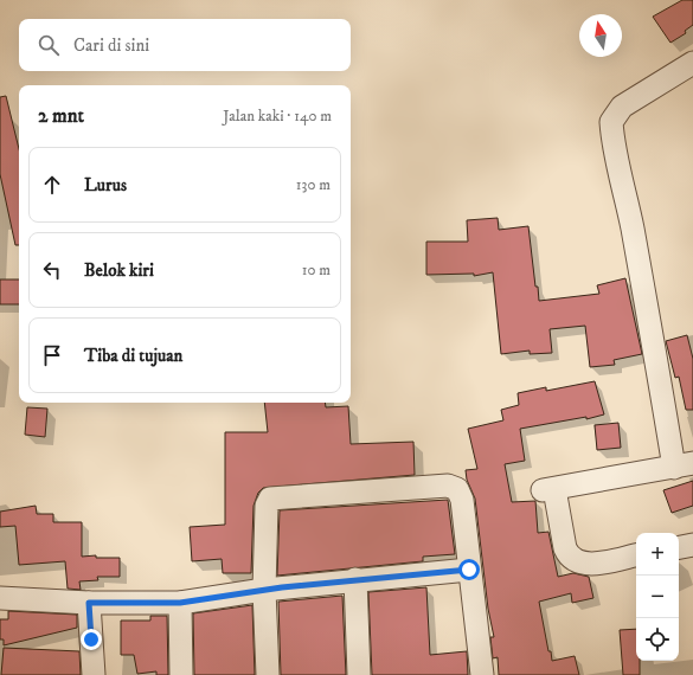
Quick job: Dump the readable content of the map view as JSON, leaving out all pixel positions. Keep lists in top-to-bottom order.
{
  "north": "top",
  "page": {
    "search": "Cari di sini",
    "heading": ["2 mnt", "Jalan kaki · 140 m"],
    "list": [
      ["Lurus", "130 m"],
      ["Belok kiri", "10 m"],
      "Tiba di tujuan"
    ],
    "map_buttons": ["+", "−"]
  }
}
